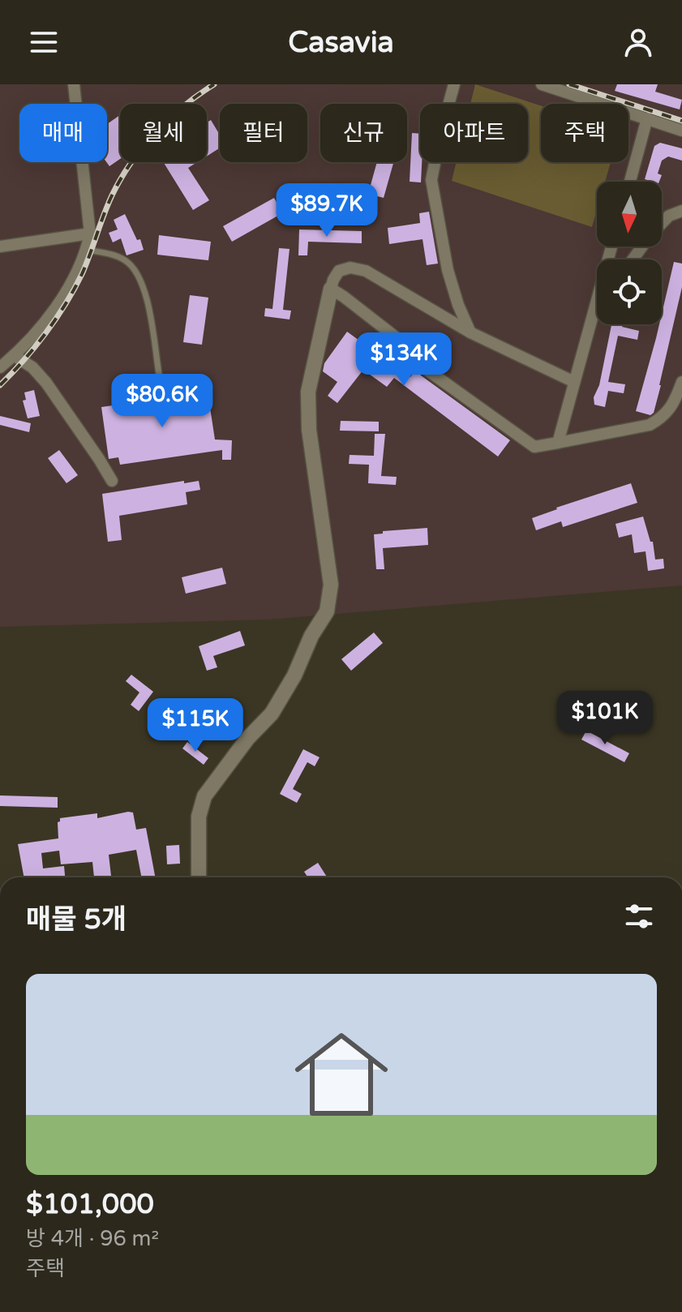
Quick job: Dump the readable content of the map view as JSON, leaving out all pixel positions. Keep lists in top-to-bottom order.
{
  "north": "bottom",
  "page": {
    "header": "Casavia",
    "chip": [
      "매매",
      "월세",
      "필터",
      "신규",
      "아파트",
      "주택"
    ],
    "price": [
      "$89.7K",
      "$134K",
      "$80.6K",
      "$101K",
      "$115K"
    ],
    "heading": "매물 5개",
    "list": [
      {
        "name": "$101,000",
        "note": "방 4개 · 96 m² · 주택"
      }
    ]
  }
}
